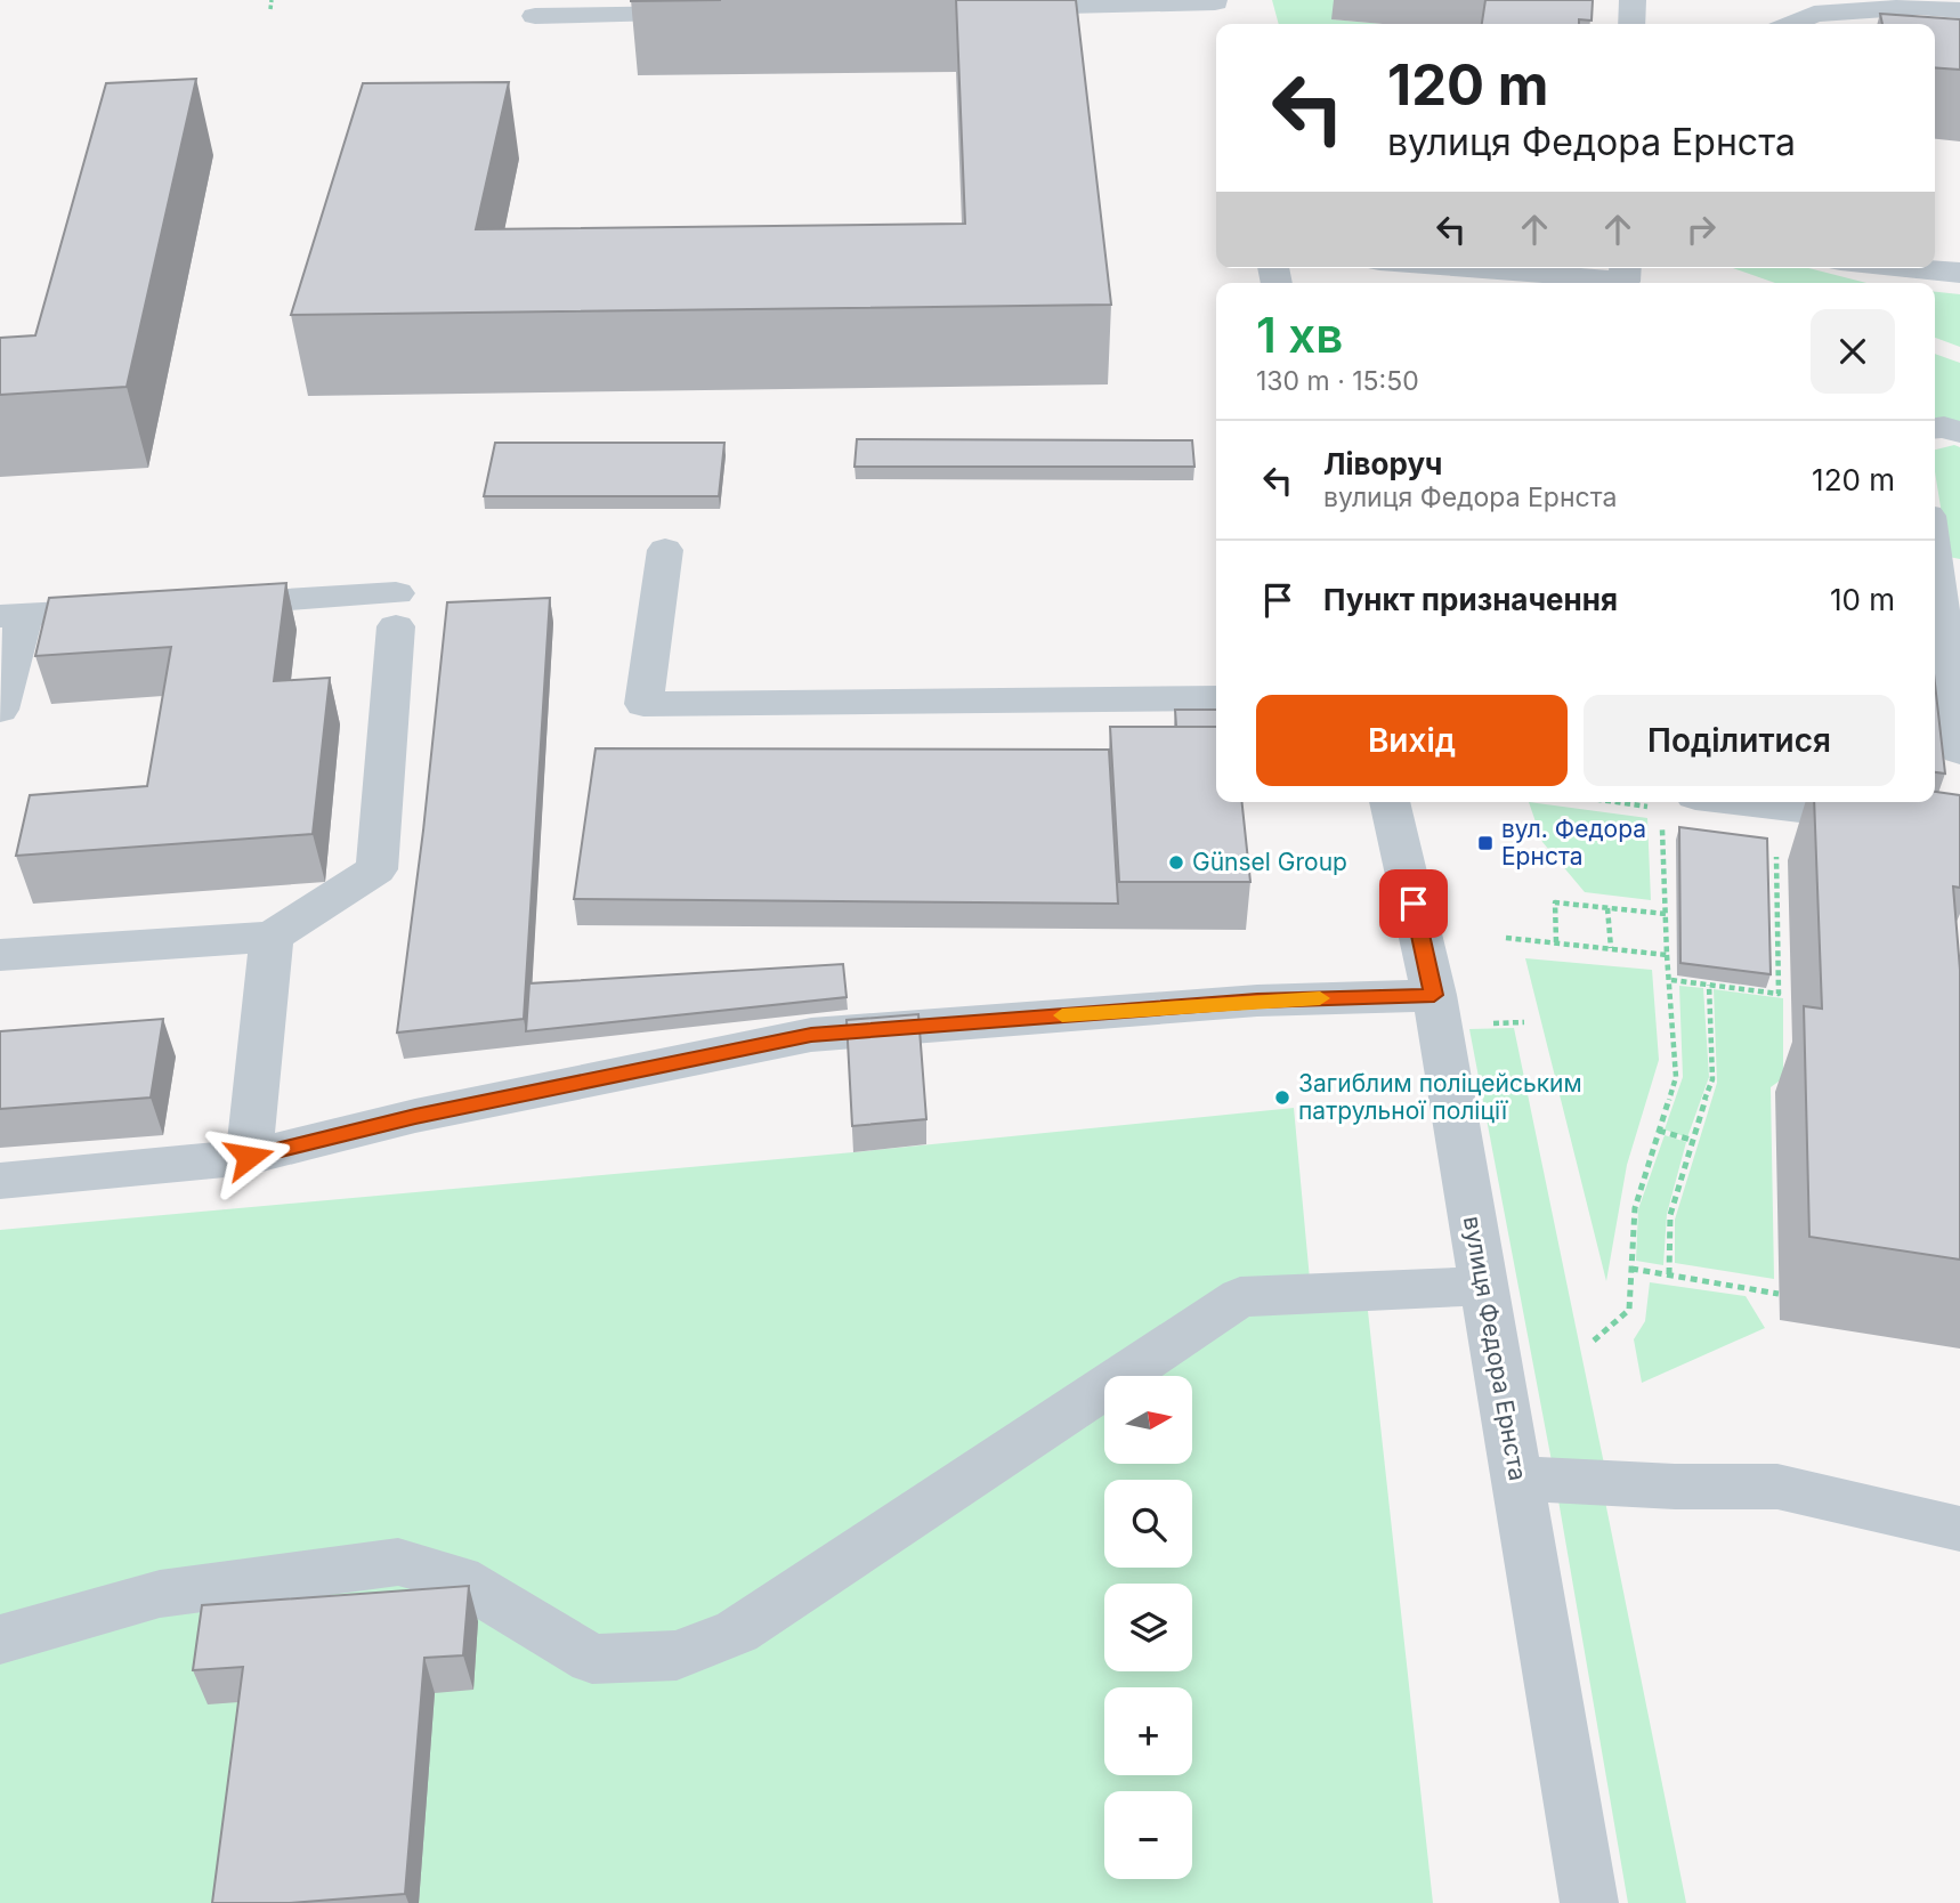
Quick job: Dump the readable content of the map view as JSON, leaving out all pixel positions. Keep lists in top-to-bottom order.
{
  "streets": {
    "street": ["вулиця Федора Ернста"]
  },
  "places": {
    "transit": ["вул. Федора Ернста"],
    "other": ["Günsel Group", "Загиблим поліцейським патрульної поліції"]
  },
  "north": "right",
  "page": {
    "turn": ["120 m", "вулиця Федора Ернста"],
    "heading": ["1 хв", "130 m · 15:50"],
    "list": [
      {
        "name": "Ліворуч",
        "note": "вулиця Федора Ернста",
        "value": "120 m"
      },
      {
        "name": "Пункт призначення",
        "value": "10 m"
      }
    ],
    "buttons": ["Вихід", "Поділитися"],
    "map_buttons": ["+", "−"]
  }
}
